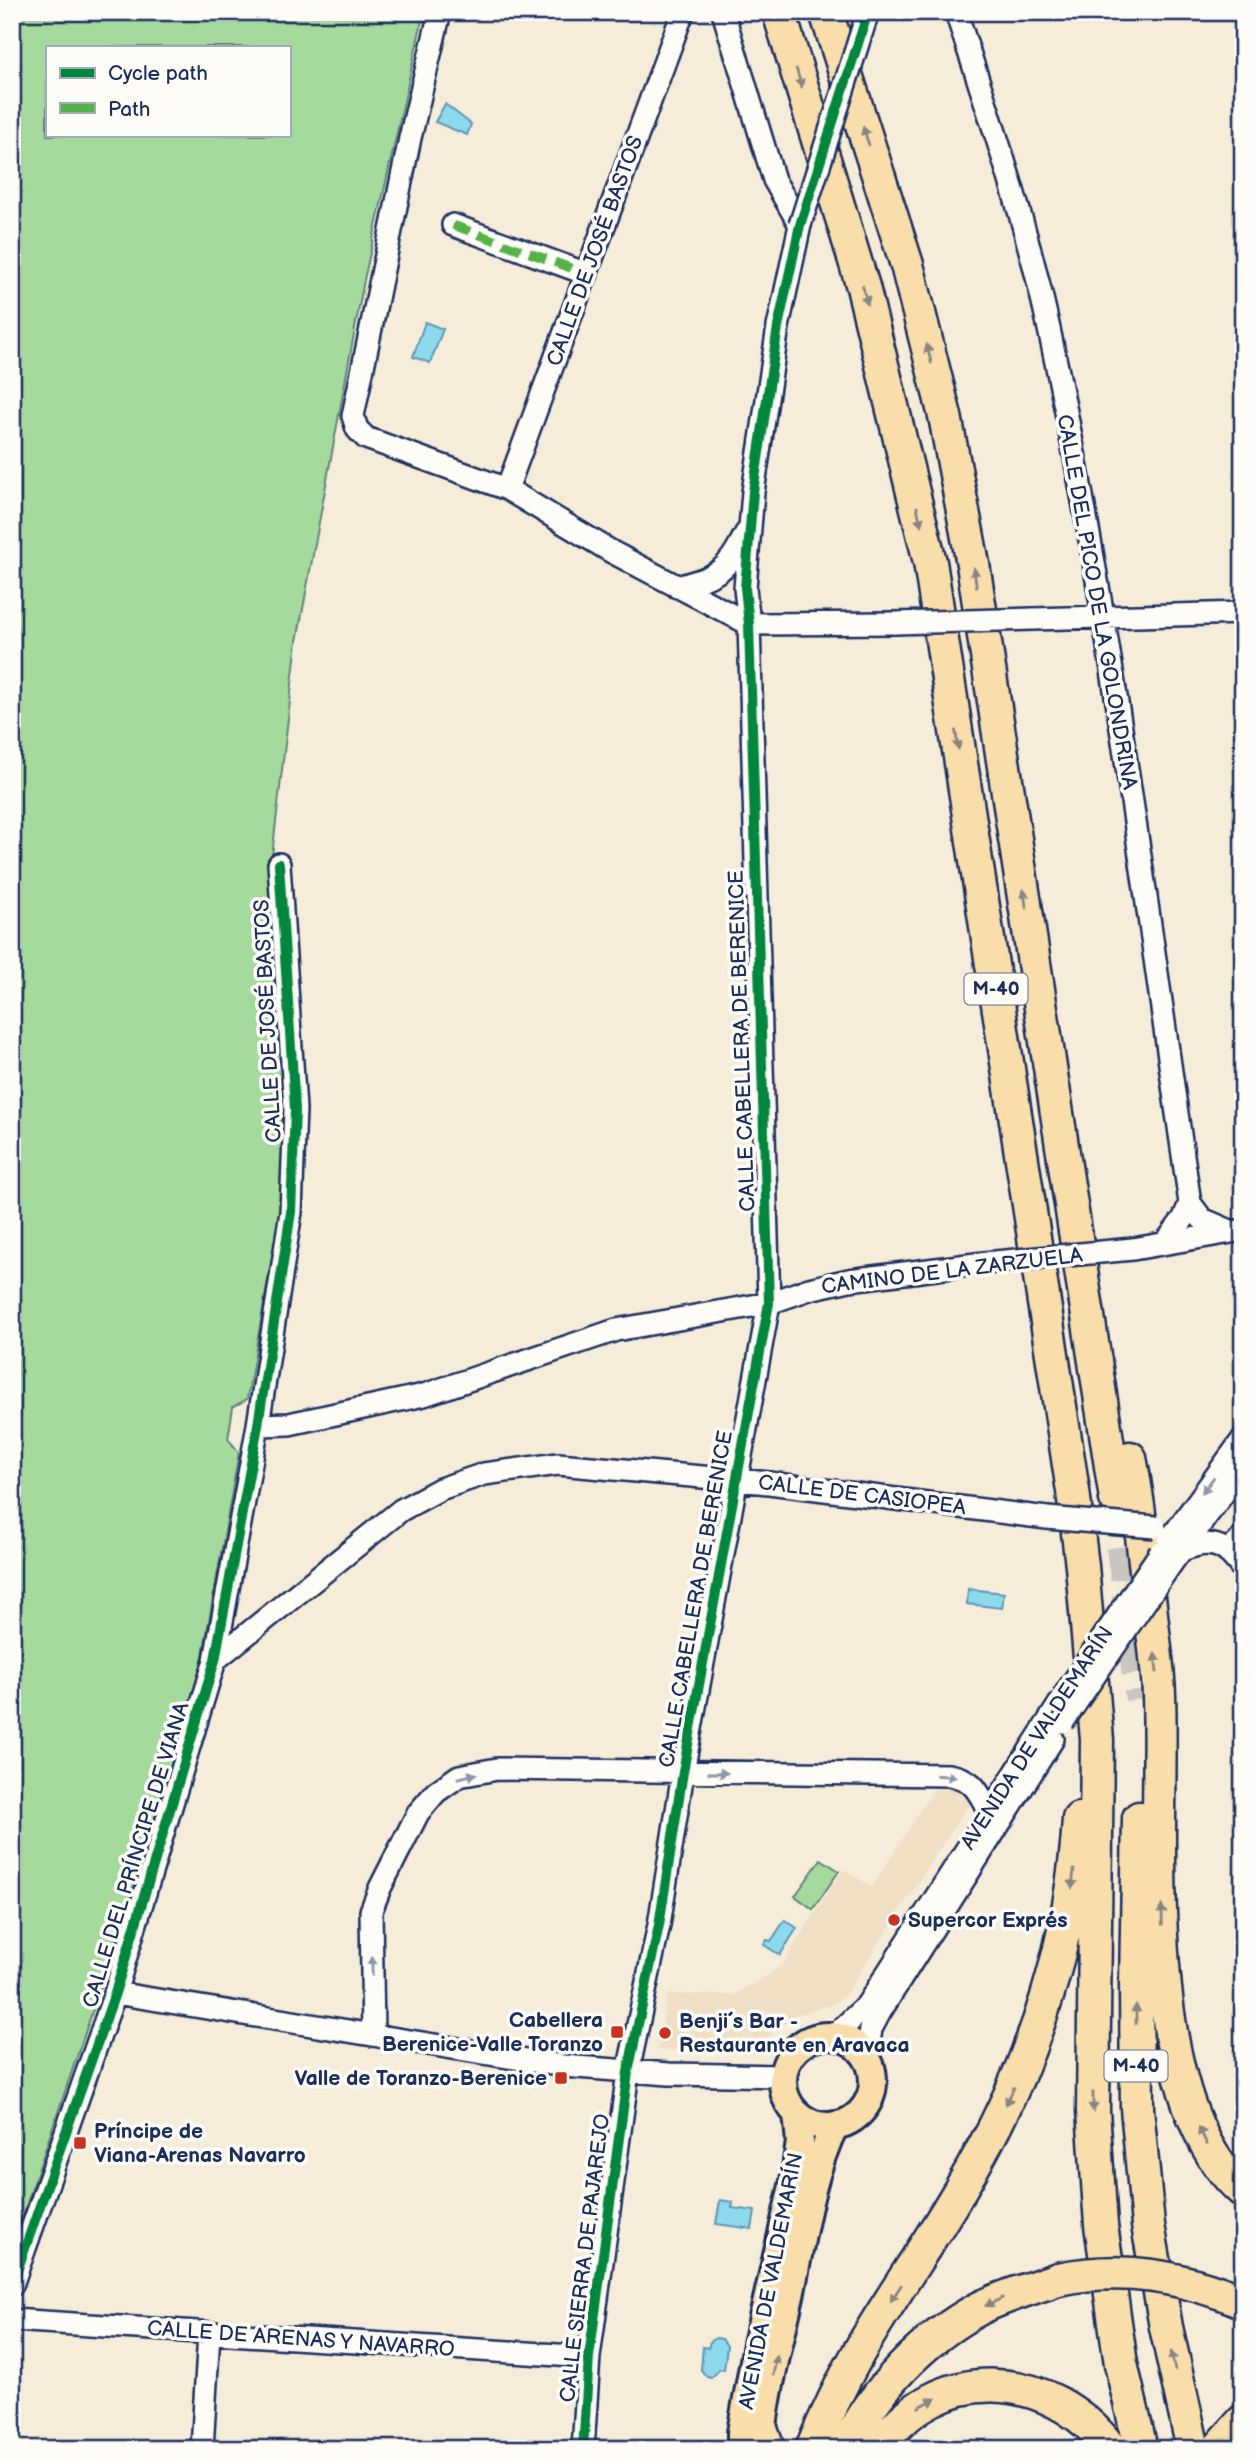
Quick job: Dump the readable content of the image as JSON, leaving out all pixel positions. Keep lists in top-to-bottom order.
{
  "streets": {
    "highway": ["M-40"],
    "main road": ["AVENIDA DE VALDEMARÍN"],
    "street": [
      "CALLE DE JOSÉ BASTOS",
      "CALLE DEL PICO DE LA GOLONDRINA",
      "CALLE CABELLERA DE BERENICE",
      "CAMINO DE LA ZARZUELA",
      "CALLE DE CASIOPEA",
      "CALLE DEL PRÍNCIPE DE VIANA",
      "CALLE SIERRA DE PAJAREJO",
      "CALLE DE ARENAS Y NAVARRO"
    ]
  },
  "crossings": [
    ["CALLE DE JOSÉ BASTOS", "CAMINO DE LA ZARZUELA"],
    ["CALLE DE JOSÉ BASTOS", "CALLE DEL PRÍNCIPE DE VIANA"],
    ["CALLE CABELLERA DE BERENICE", "CAMINO DE LA ZARZUELA"],
    ["CALLE CABELLERA DE BERENICE", "CALLE DE CASIOPEA"],
    ["CALLE CABELLERA DE BERENICE", "CALLE SIERRA DE PAJAREJO"],
    ["CAMINO DE LA ZARZUELA", "CALLE DEL PRÍNCIPE DE VIANA"],
    ["CALLE DE CASIOPEA", "AVENIDA DE VALDEMARÍN"],
    ["CALLE DE CASIOPEA", "CALLE DEL PRÍNCIPE DE VIANA"],
    ["CALLE SIERRA DE PAJAREJO", "CALLE DE ARENAS Y NAVARRO"]
  ],
  "places": {
    "other": ["Supercor Exprés", "Benji´s Bar - Restaurante en Aravaca"],
    "transit": ["Cabellera Berenice-Valle Toranzo", "Valle de Toranzo-Berenice", "Príncipe de Viana-Arenas Navarro"]
  },
  "legend": ["Cycle path", "Path"]
}
